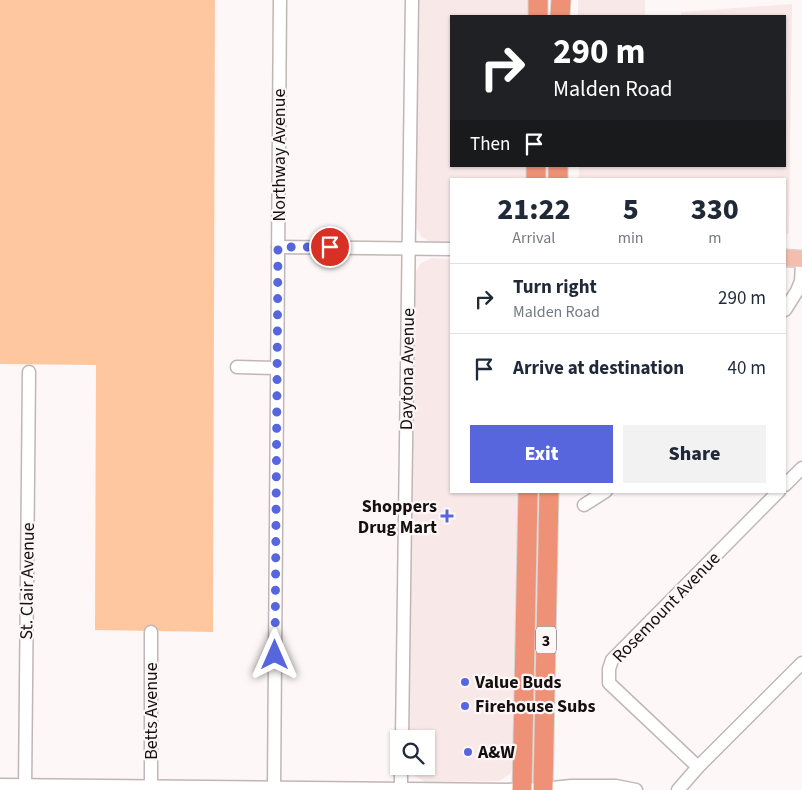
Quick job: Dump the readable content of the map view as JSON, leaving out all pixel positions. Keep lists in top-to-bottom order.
{
  "streets": {
    "highway": ["3"],
    "street": [
      "Northway Avenue",
      "Daytona Avenue",
      "St. Clair Avenue",
      "Rosemount Avenue",
      "Betts Avenue"
    ]
  },
  "places": {
    "health": ["Shoppers Drug Mart"],
    "other": ["Value Buds", "Firehouse Subs", "A&W"]
  },
  "page": {
    "turn": ["290 m", "Malden Road"],
    "then": "Then",
    "eta": [
      "21:22",
      "Arrival",
      "5",
      "min",
      "330",
      "m"
    ],
    "list": [
      {
        "name": "Turn right",
        "note": "Malden Road",
        "value": "290 m"
      },
      {
        "name": "Arrive at destination",
        "value": "40 m"
      }
    ],
    "buttons": ["Exit", "Share"]
  }
}
